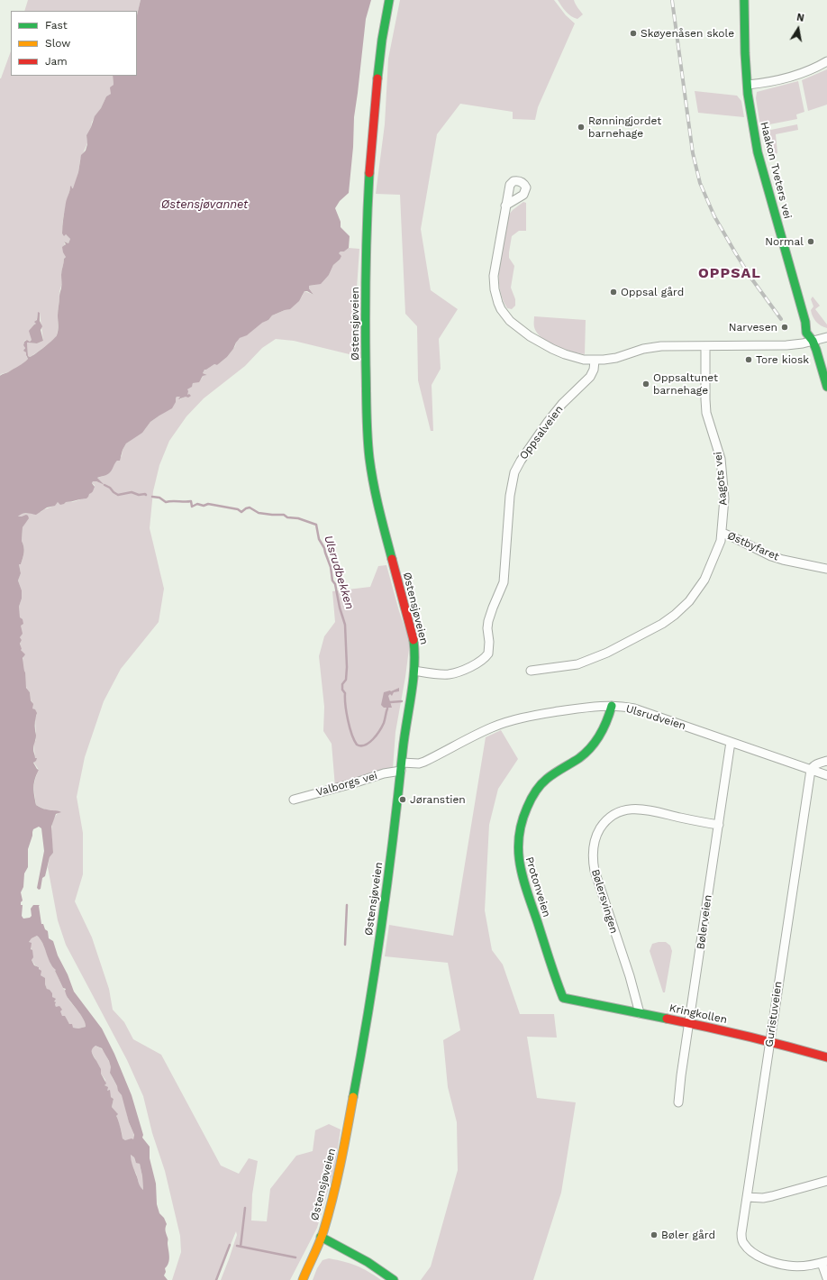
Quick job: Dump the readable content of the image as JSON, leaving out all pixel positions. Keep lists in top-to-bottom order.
{
  "streets": {
    "main road": [
      "Haakon Tveters vei",
      "Østensjøveien",
      "Protonveien",
      "Kringkollen"
    ],
    "street": [
      "Oppsalveien",
      "Aagots vei",
      "Østbyfaret",
      "Ulsrudveien",
      "Valborgs vei",
      "Bølersvingen",
      "Bølerveien",
      "Guristuveien"
    ]
  },
  "crossings": [
    ["Østensjøveien", "Oppsalveien"],
    ["Østensjøveien", "Ulsrudveien"],
    ["Østensjøveien", "Valborgs vei"],
    ["Aagots vei", "Østbyfaret"],
    ["Ulsrudveien", "Valborgs vei"],
    ["Ulsrudveien", "Protonveien"],
    ["Ulsrudveien", "Bølerveien"],
    ["Ulsrudveien", "Guristuveien"],
    ["Protonveien", "Kringkollen"],
    ["Bølersvingen", "Bølerveien"],
    ["Bølersvingen", "Kringkollen"],
    ["Bølerveien", "Kringkollen"],
    ["Kringkollen", "Guristuveien"]
  ],
  "districts": ["OPPSAL"],
  "water": ["Østensjøvannet", "Ulsrudbekken"],
  "places": [
    "Skøyenåsen skole",
    "Rønningjordet barnehage",
    "Normal",
    "Oppsal gård",
    "Narvesen",
    "Tore kiosk",
    "Oppsaltunet barnehage",
    "Jøranstien",
    "Bøler gård"
  ],
  "legend": ["Fast", "Slow", "Jam"],
  "north": "top"
}
